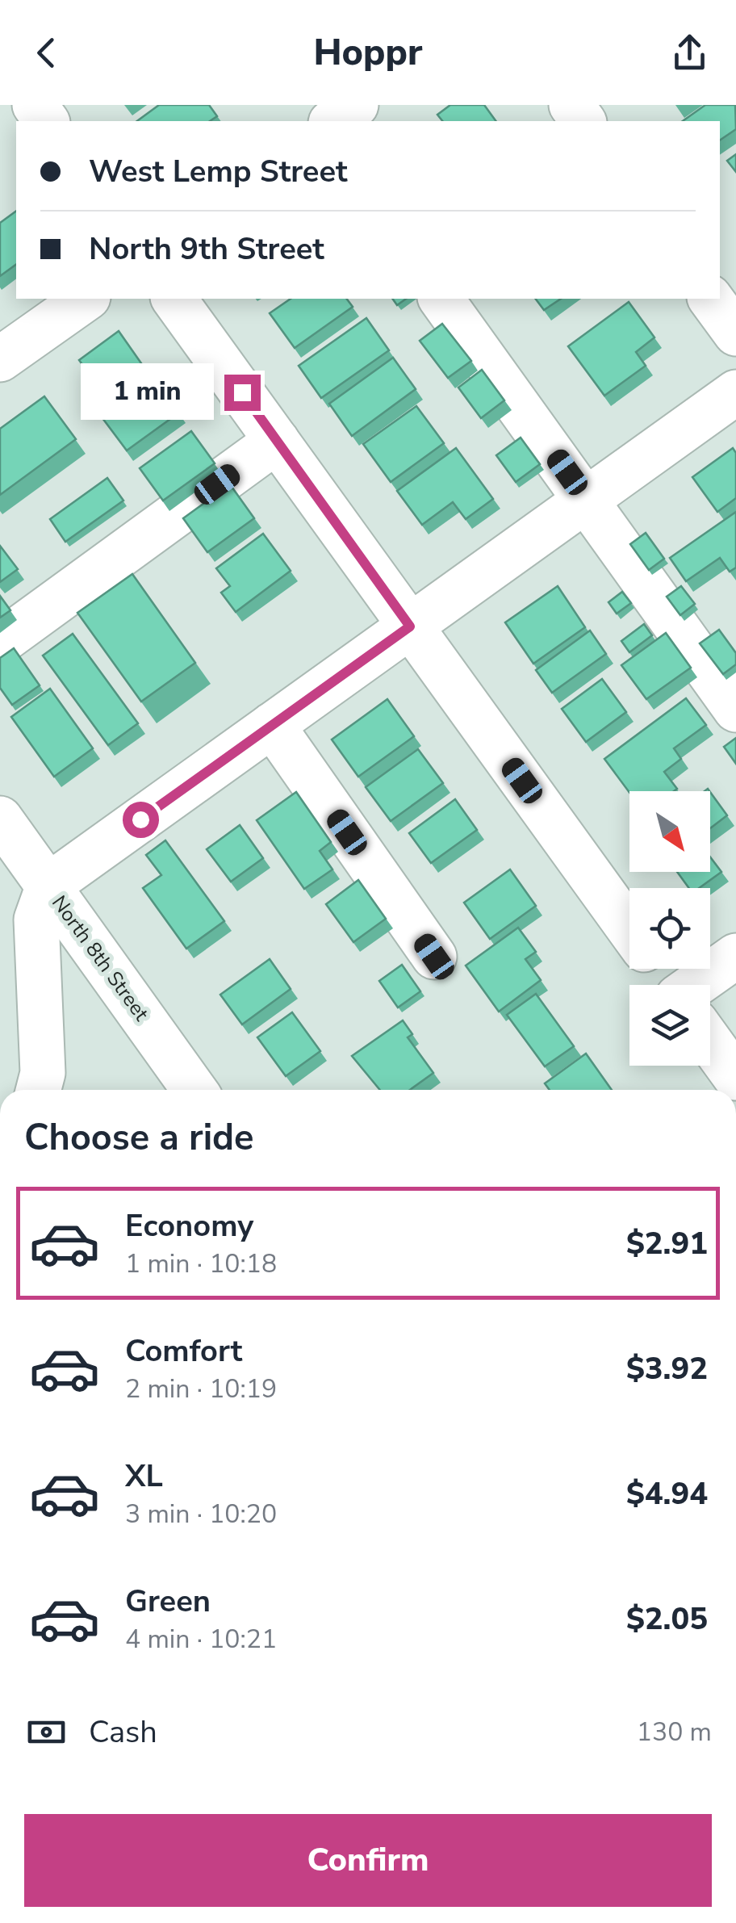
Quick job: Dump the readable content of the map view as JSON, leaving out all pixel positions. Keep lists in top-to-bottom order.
{
  "streets": {
    "street": ["North 8th Street"]
  },
  "north": "bottom right",
  "page": {
    "header": "Hoppr",
    "banner": ["West Lemp Street", "North 9th Street"],
    "bubble": "1 min",
    "heading": "Choose a ride",
    "list": [
      {
        "name": "Economy",
        "note": "1 min · 10:18",
        "value": "$2.91"
      },
      {
        "name": "Comfort",
        "note": "2 min · 10:19",
        "value": "$3.92"
      },
      {
        "name": "XL",
        "note": "3 min · 10:20",
        "value": "$4.94"
      },
      {
        "name": "Green",
        "note": "4 min · 10:21",
        "value": "$2.05"
      }
    ],
    "pay": ["Cash", "130 m"],
    "buttons": "Confirm"
  }
}
